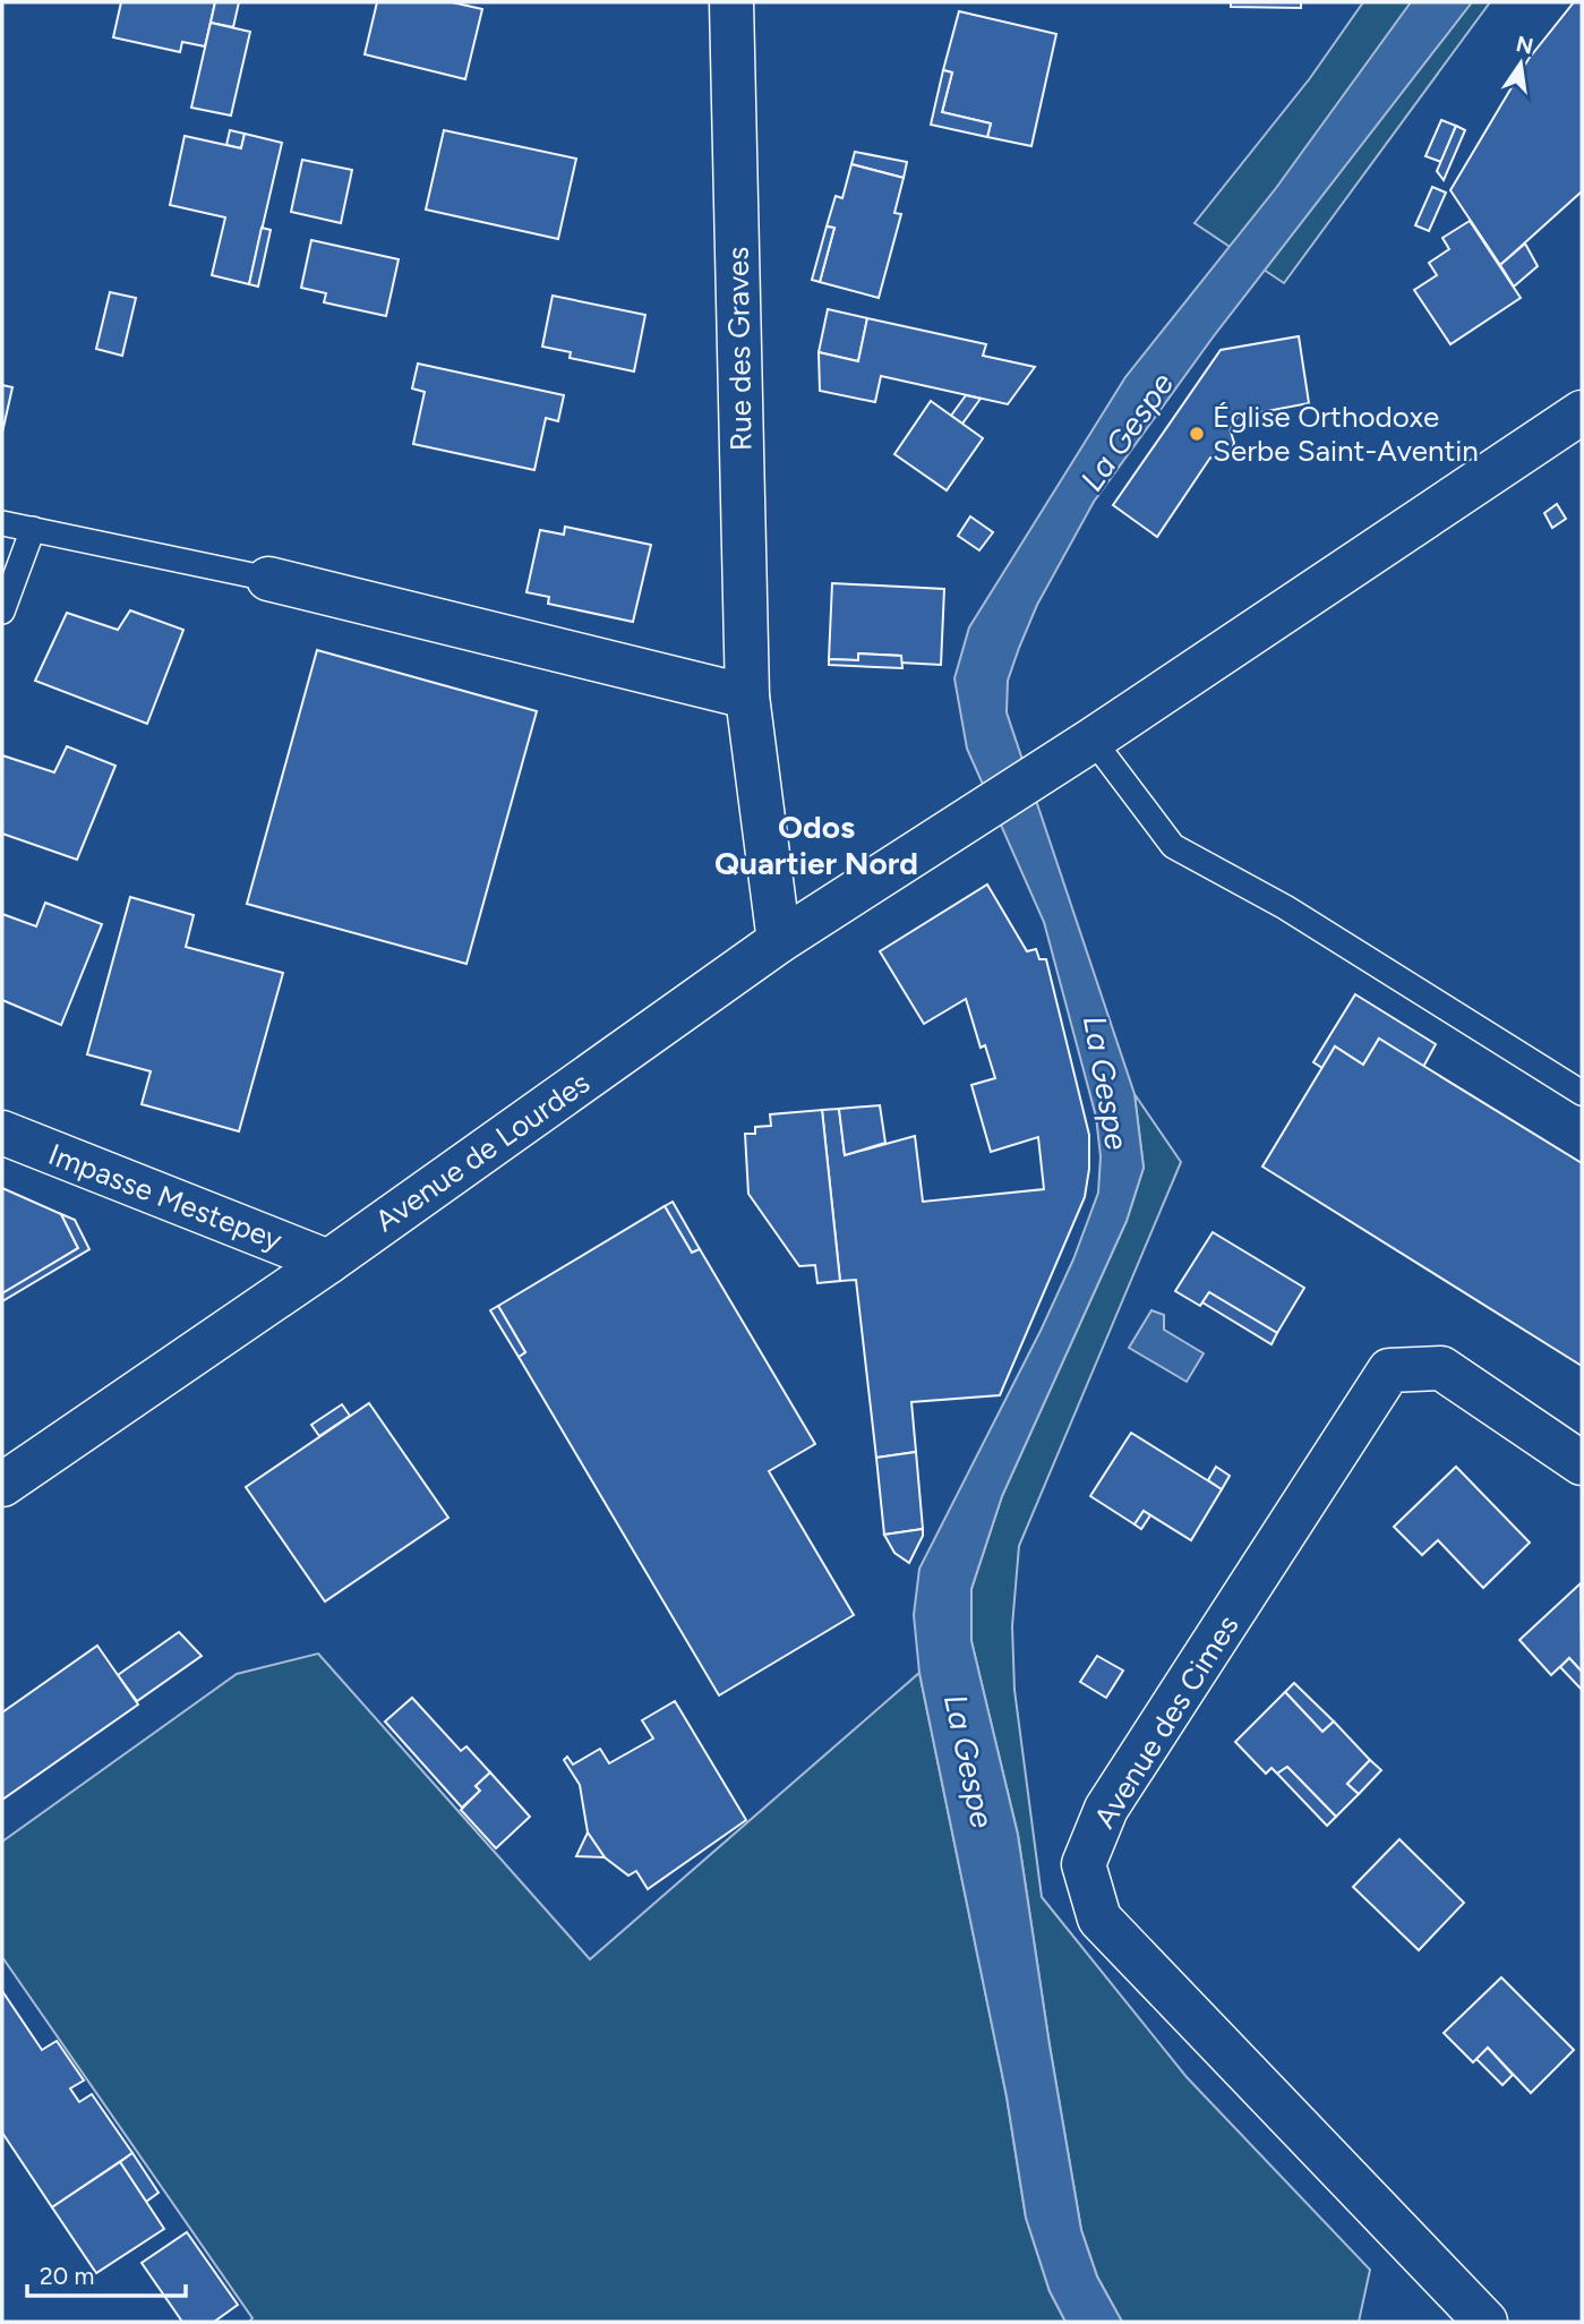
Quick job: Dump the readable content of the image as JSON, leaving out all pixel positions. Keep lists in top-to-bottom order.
{
  "streets": {
    "street": [
      "Rue des Graves",
      "Avenue de Lourdes",
      "Impasse Mestepey",
      "Avenue des Cimes"
    ]
  },
  "crossings": [
    ["Rue des Graves", "Avenue de Lourdes"],
    ["Avenue de Lourdes", "Impasse Mestepey"]
  ],
  "districts": ["Odos Quartier Nord"],
  "water": ["La Gespe"],
  "places": ["Église Orthodoxe Serbe Saint-Aventin"],
  "scale_bar": "20 m",
  "north": "top"
}
